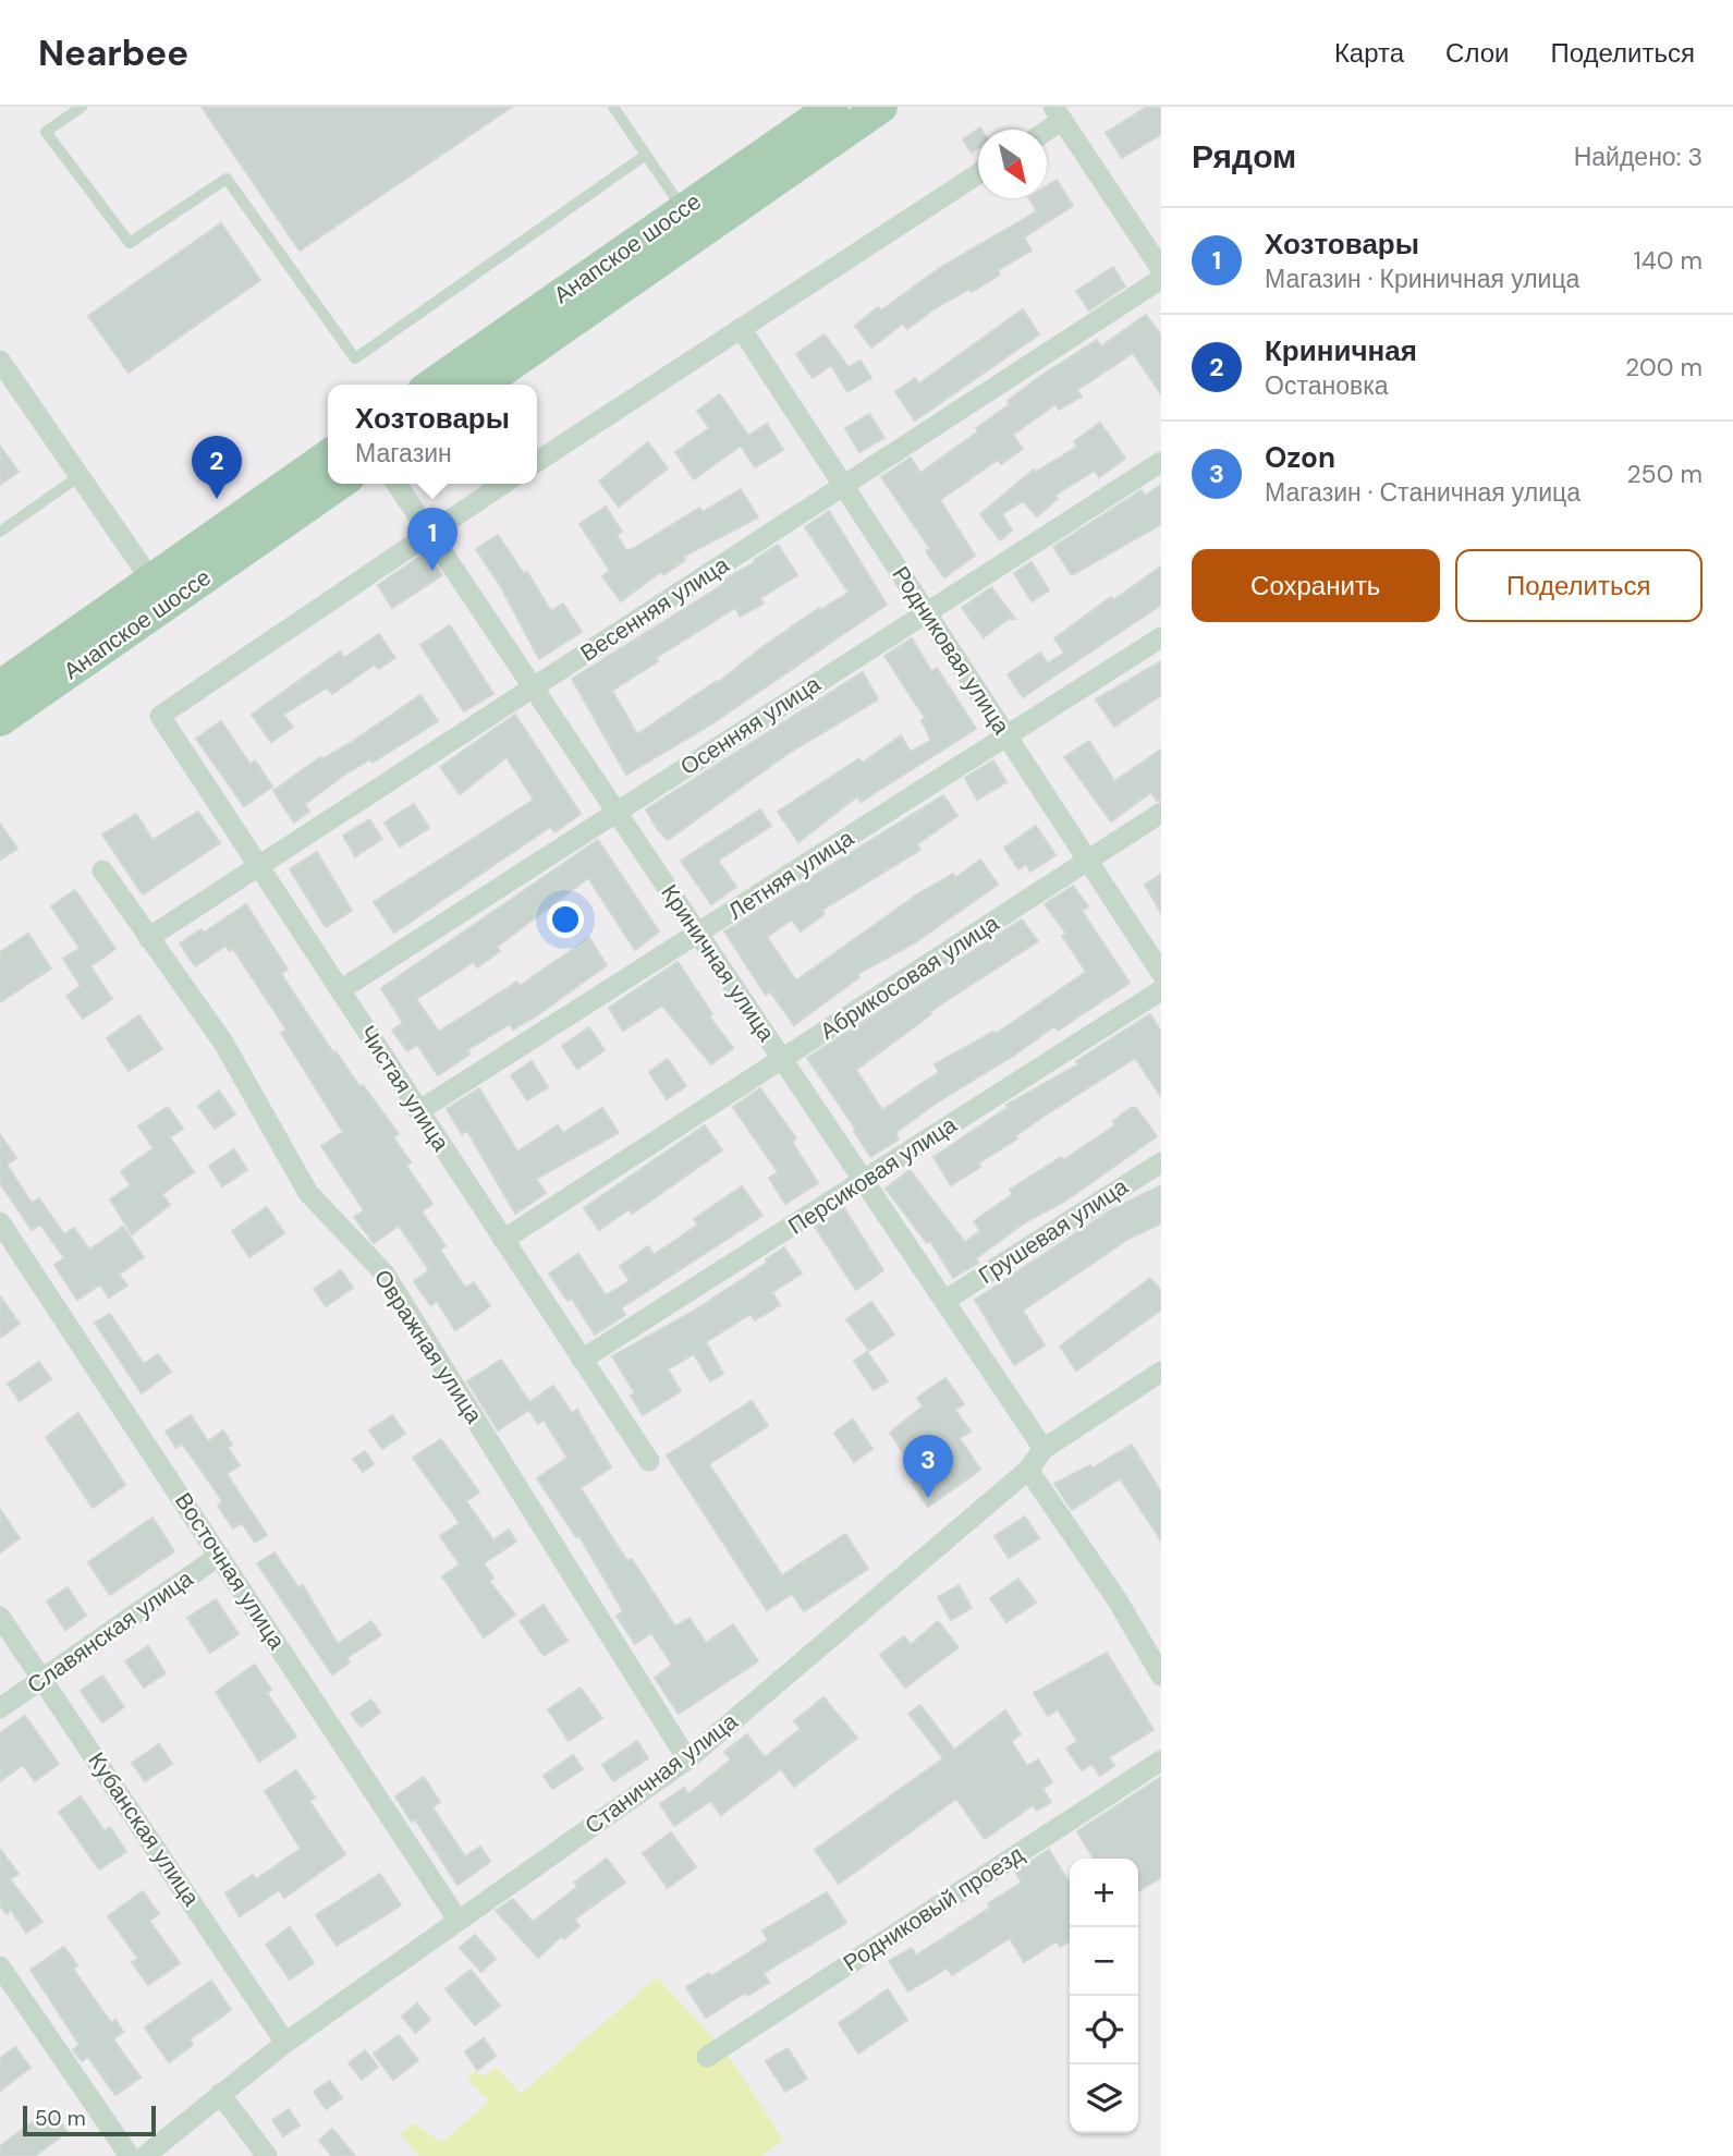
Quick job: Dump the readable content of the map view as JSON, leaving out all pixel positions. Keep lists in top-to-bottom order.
{
  "streets": {
    "main road": ["Анапское шоссе"],
    "street": [
      "Весенняя улица",
      "Родниковая улица",
      "Осенняя улица",
      "Летняя улица",
      "Криничная улица",
      "Абрикосовая улица",
      "Чистая улица",
      "Персиковая улица",
      "Грушевая улица",
      "Овражная улица",
      "Восточная улица",
      "Славянская улица",
      "Станичная улица",
      "Кубанская улица",
      "Родниковый проезд"
    ]
  },
  "crossings": [
    ["Весенняя улица", "Родниковая улица"],
    ["Весенняя улица", "Криничная улица"],
    ["Весенняя улица", "Чистая улица"],
    ["Весенняя улица", "Овражная улица"],
    ["Родниковая улица", "Осенняя улица"],
    ["Родниковая улица", "Летняя улица"],
    ["Родниковая улица", "Абрикосовая улица"],
    ["Осенняя улица", "Криничная улица"],
    ["Осенняя улица", "Чистая улица"],
    ["Летняя улица", "Криничная улица"],
    ["Летняя улица", "Чистая улица"],
    ["Криничная улица", "Абрикосовая улица"],
    ["Криничная улица", "Чистая улица"],
    ["Криничная улица", "Персиковая улица"],
    ["Криничная улица", "Грушевая улица"],
    ["Криничная улица", "Станичная улица"],
    ["Абрикосовая улица", "Чистая улица"],
    ["Чистая улица", "Персиковая улица"],
    ["Овражная улица", "Станичная улица"],
    ["Восточная улица", "Славянская улица"],
    ["Восточная улица", "Станичная улица"],
    ["Славянская улица", "Кубанская улица"],
    ["Станичная улица", "Кубанская улица"]
  ],
  "scale_bar": "50 m",
  "north": "bottom right",
  "page": {
    "header": "Nearbee",
    "nav": ["Карта", "Слои", "Поделиться"],
    "heading": ["Рядом", "Найдено: 3"],
    "list": [
      {
        "mark": "1",
        "name": "Хозтовары",
        "note": "Магазин · Криничная улица",
        "value": "140 m"
      },
      {
        "mark": "2",
        "name": "Криничная",
        "note": "Остановка",
        "value": "200 m"
      },
      {
        "mark": "3",
        "name": "Ozon",
        "note": "Магазин · Станичная улица",
        "value": "250 m"
      }
    ],
    "popup": ["Хозтовары", "Магазин"],
    "pins": ["2", "1", "3"],
    "buttons": ["Сохранить", "Поделиться"],
    "map_buttons": ["+", "−"],
    "scale": "50 m"
  }
}
